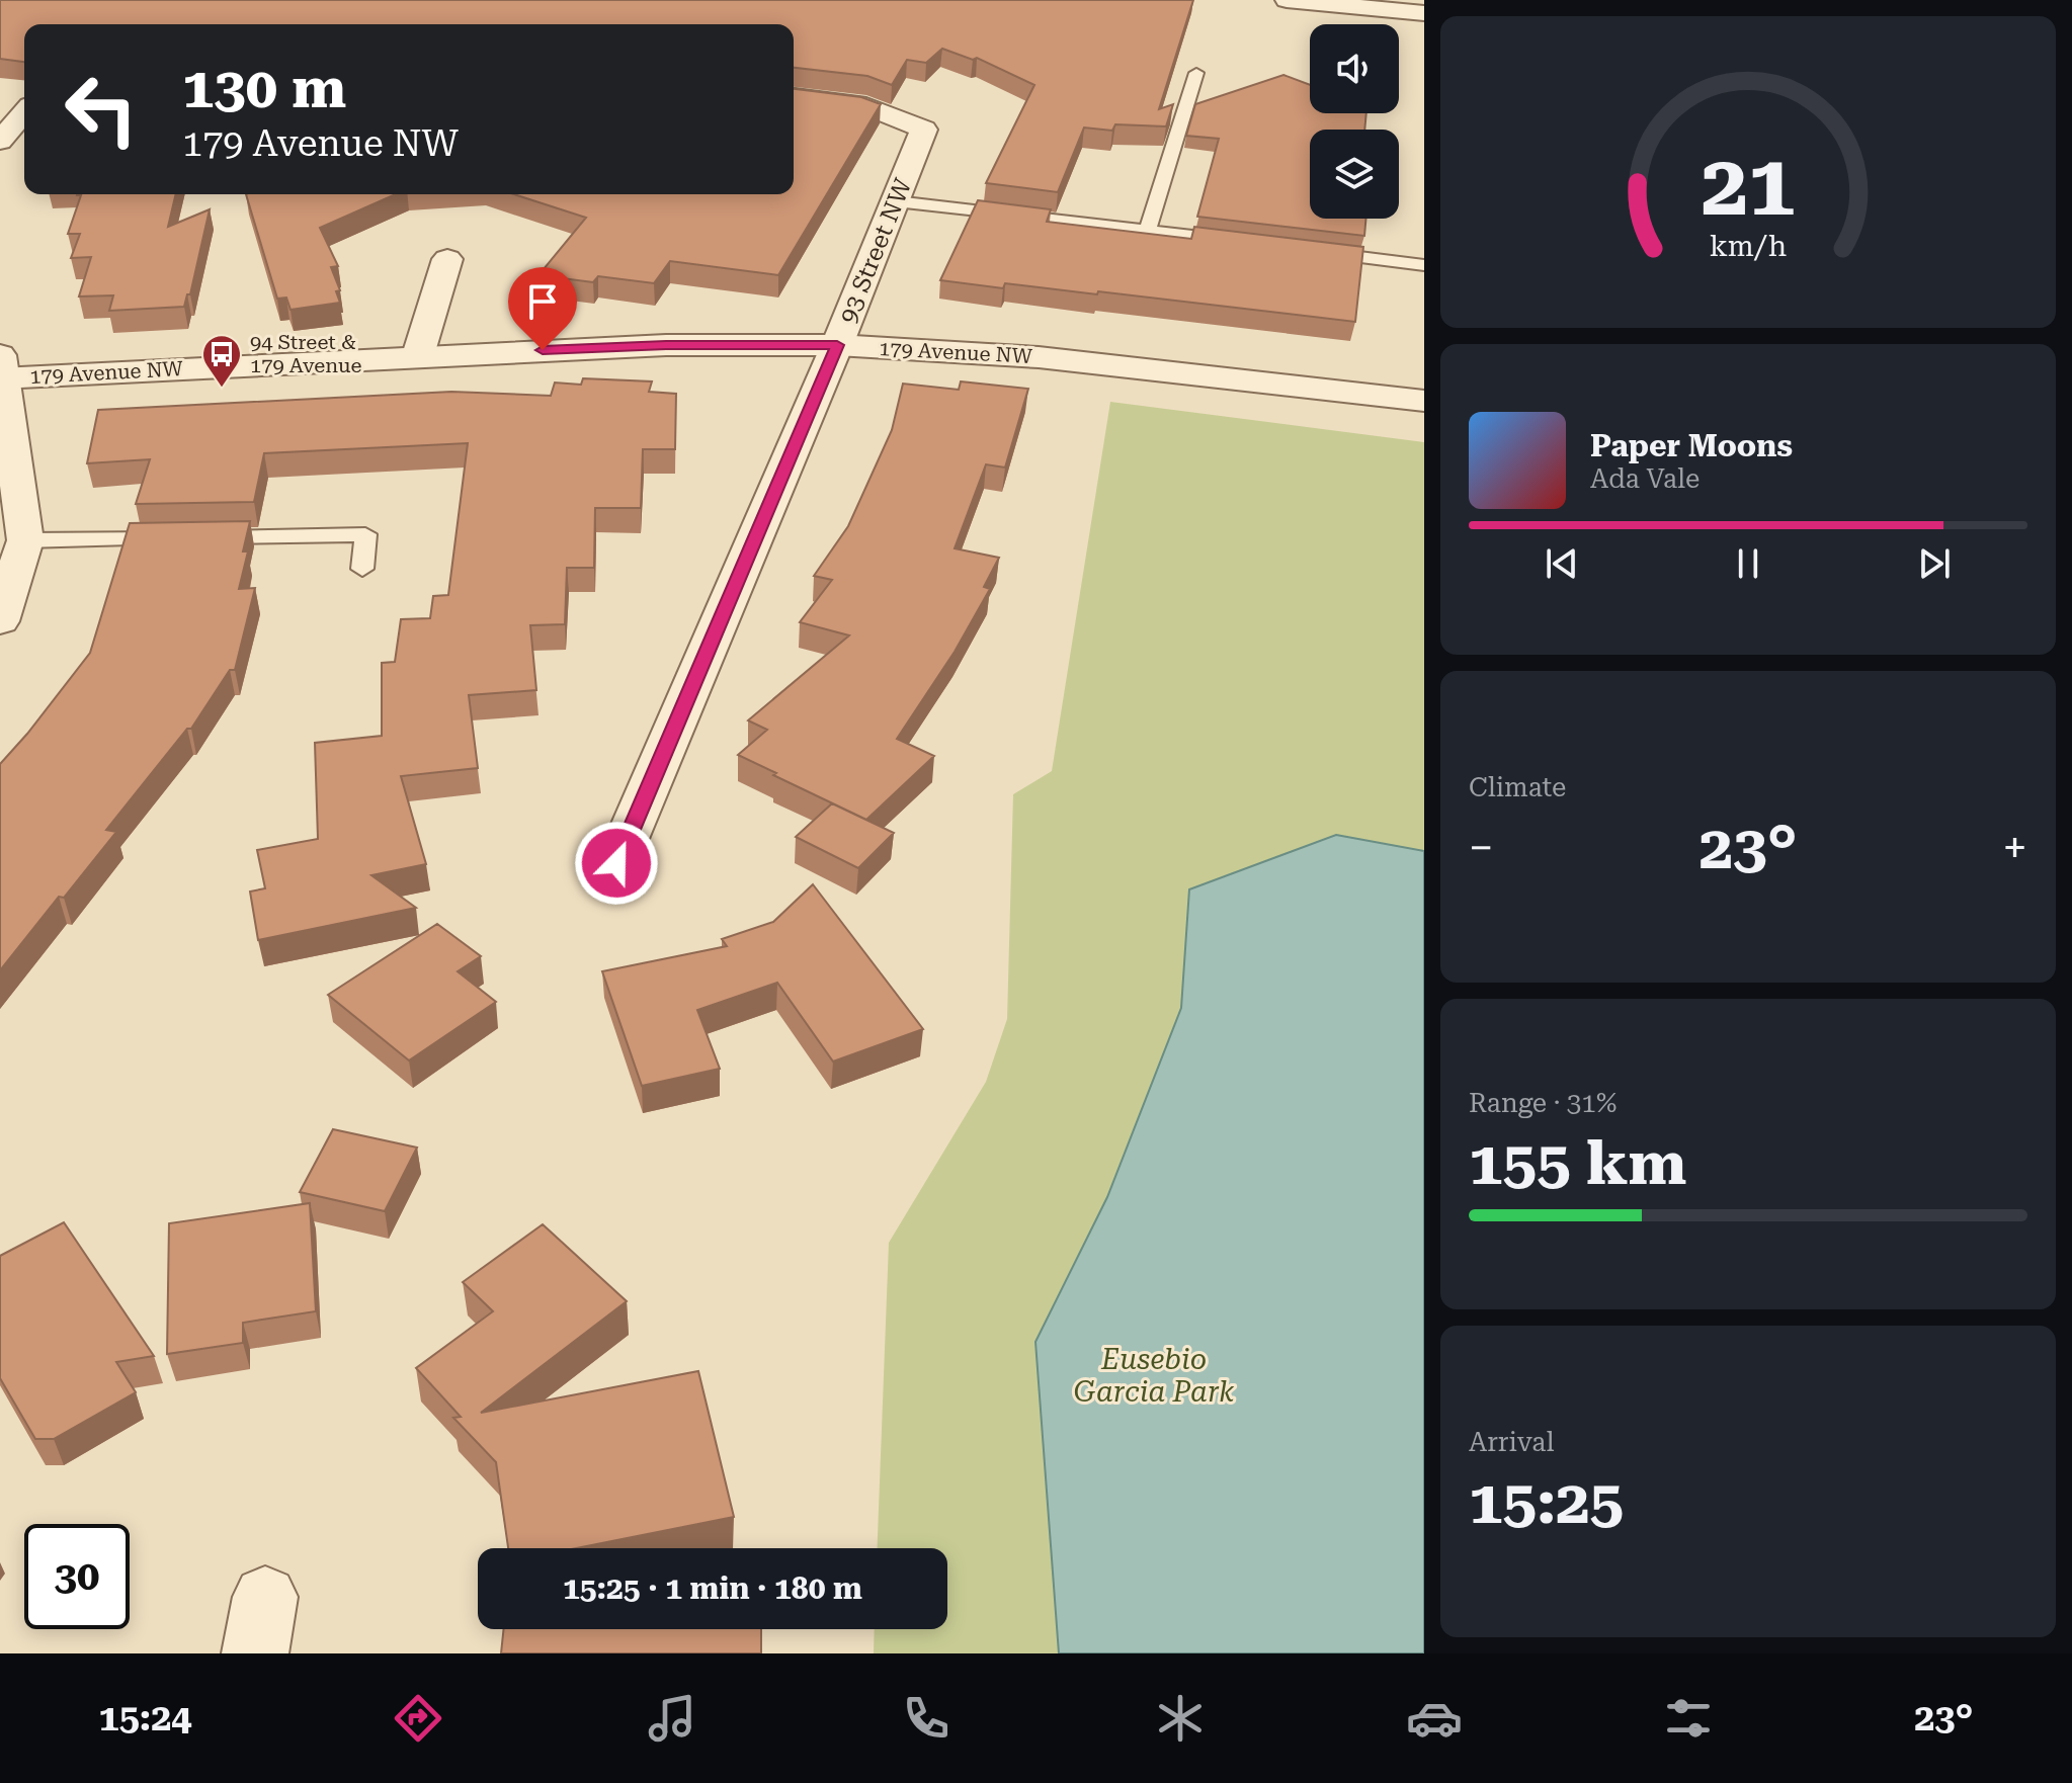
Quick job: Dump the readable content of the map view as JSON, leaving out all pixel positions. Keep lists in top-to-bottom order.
{
  "streets": {
    "street": ["93 Street NW", "179 Avenue NW"]
  },
  "crossings": [
    ["93 Street NW", "179 Avenue NW"]
  ],
  "parks": ["Eusebio Garcia Park"],
  "places": {
    "bus stop": ["94 Street & 179 Avenue"]
  },
  "page": {
    "turn": ["130 m", "179 Avenue NW"],
    "song": ["Paper Moons", "Ada Vale"],
    "tile": [
      "Climate",
      ["Range · 31%", "155 km"],
      ["Arrival", "15:25"]
    ],
    "heat": ["−", "23°", "+"],
    "limit": "30",
    "trip": "15:25 · 1 min · 180 m",
    "tabs": ["15:24", "23°"],
    "gauge": ["21", "km/h"]
  }
}
